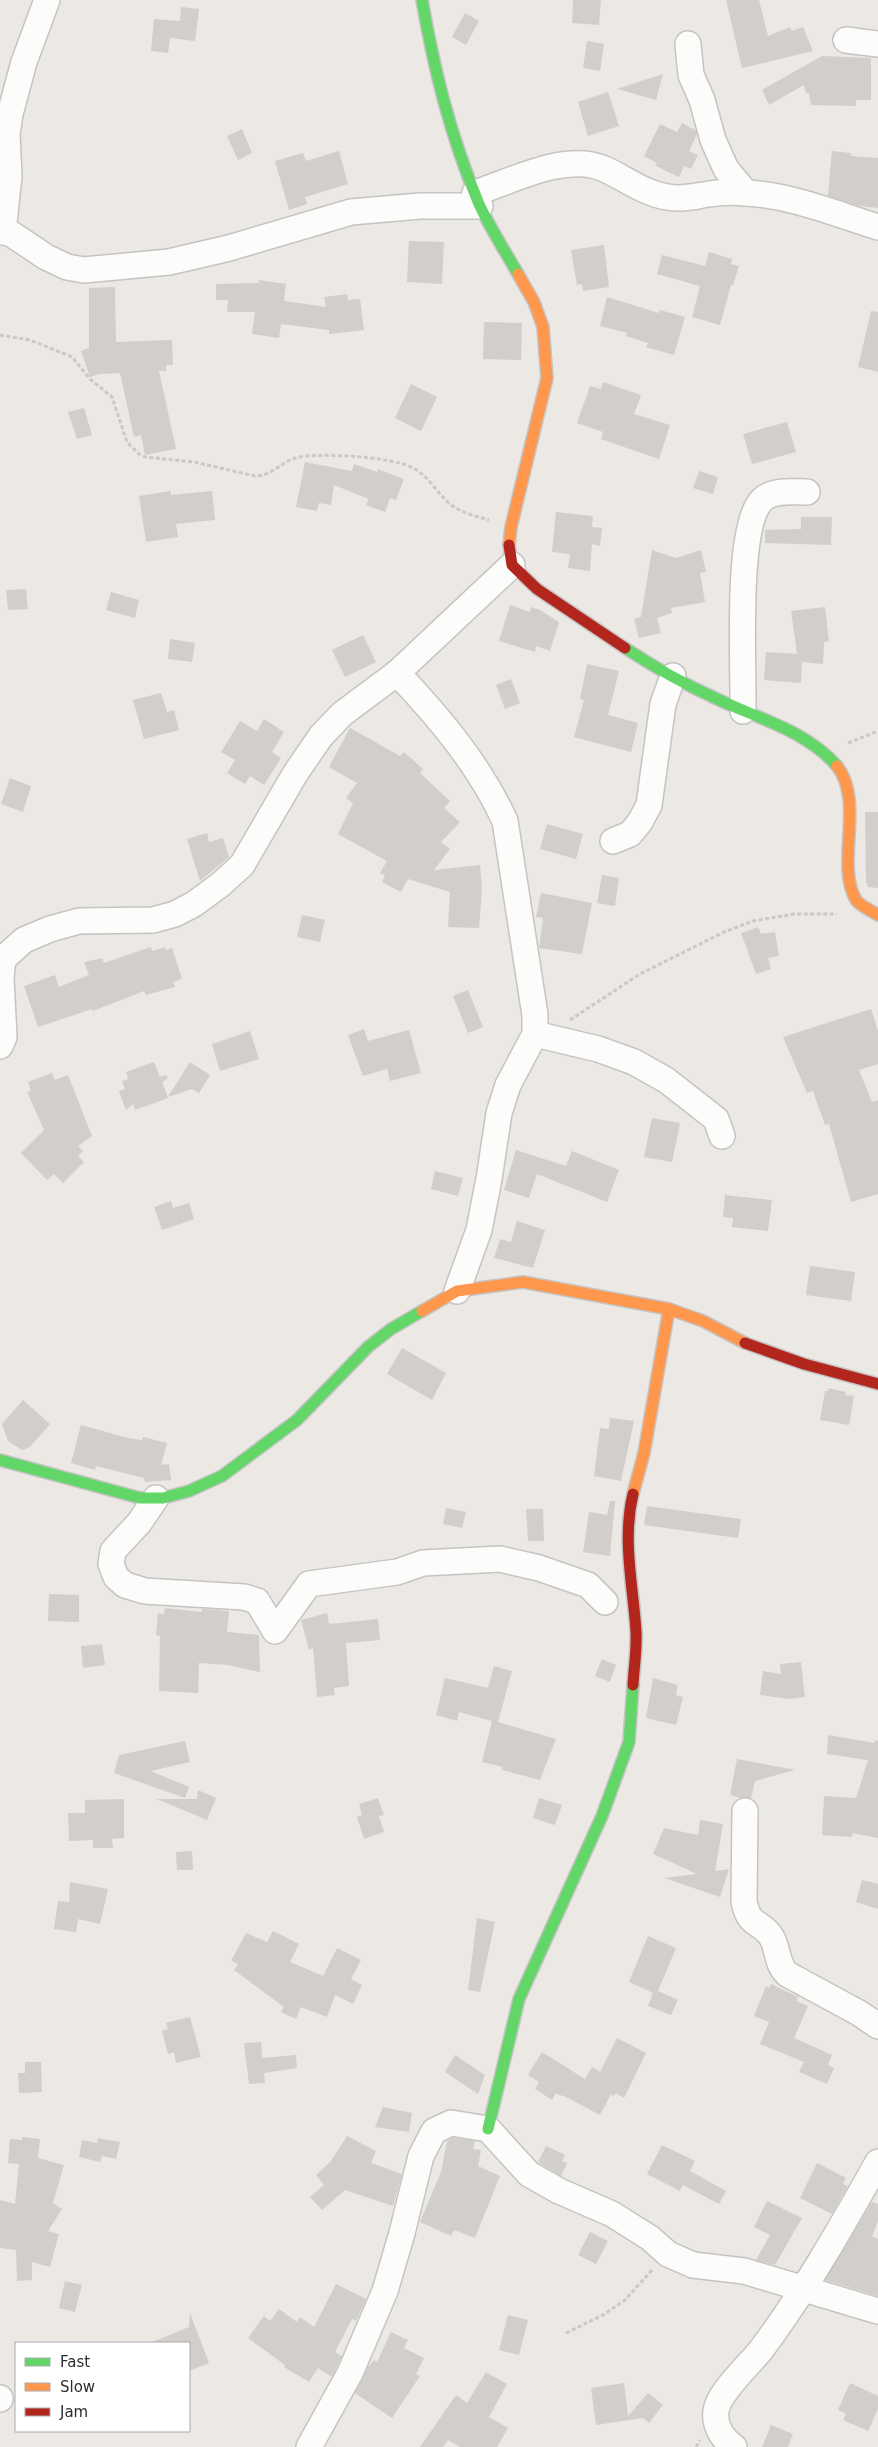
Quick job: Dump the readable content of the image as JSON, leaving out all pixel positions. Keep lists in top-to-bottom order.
{
  "legend": ["Fast", "Slow", "Jam"]
}
